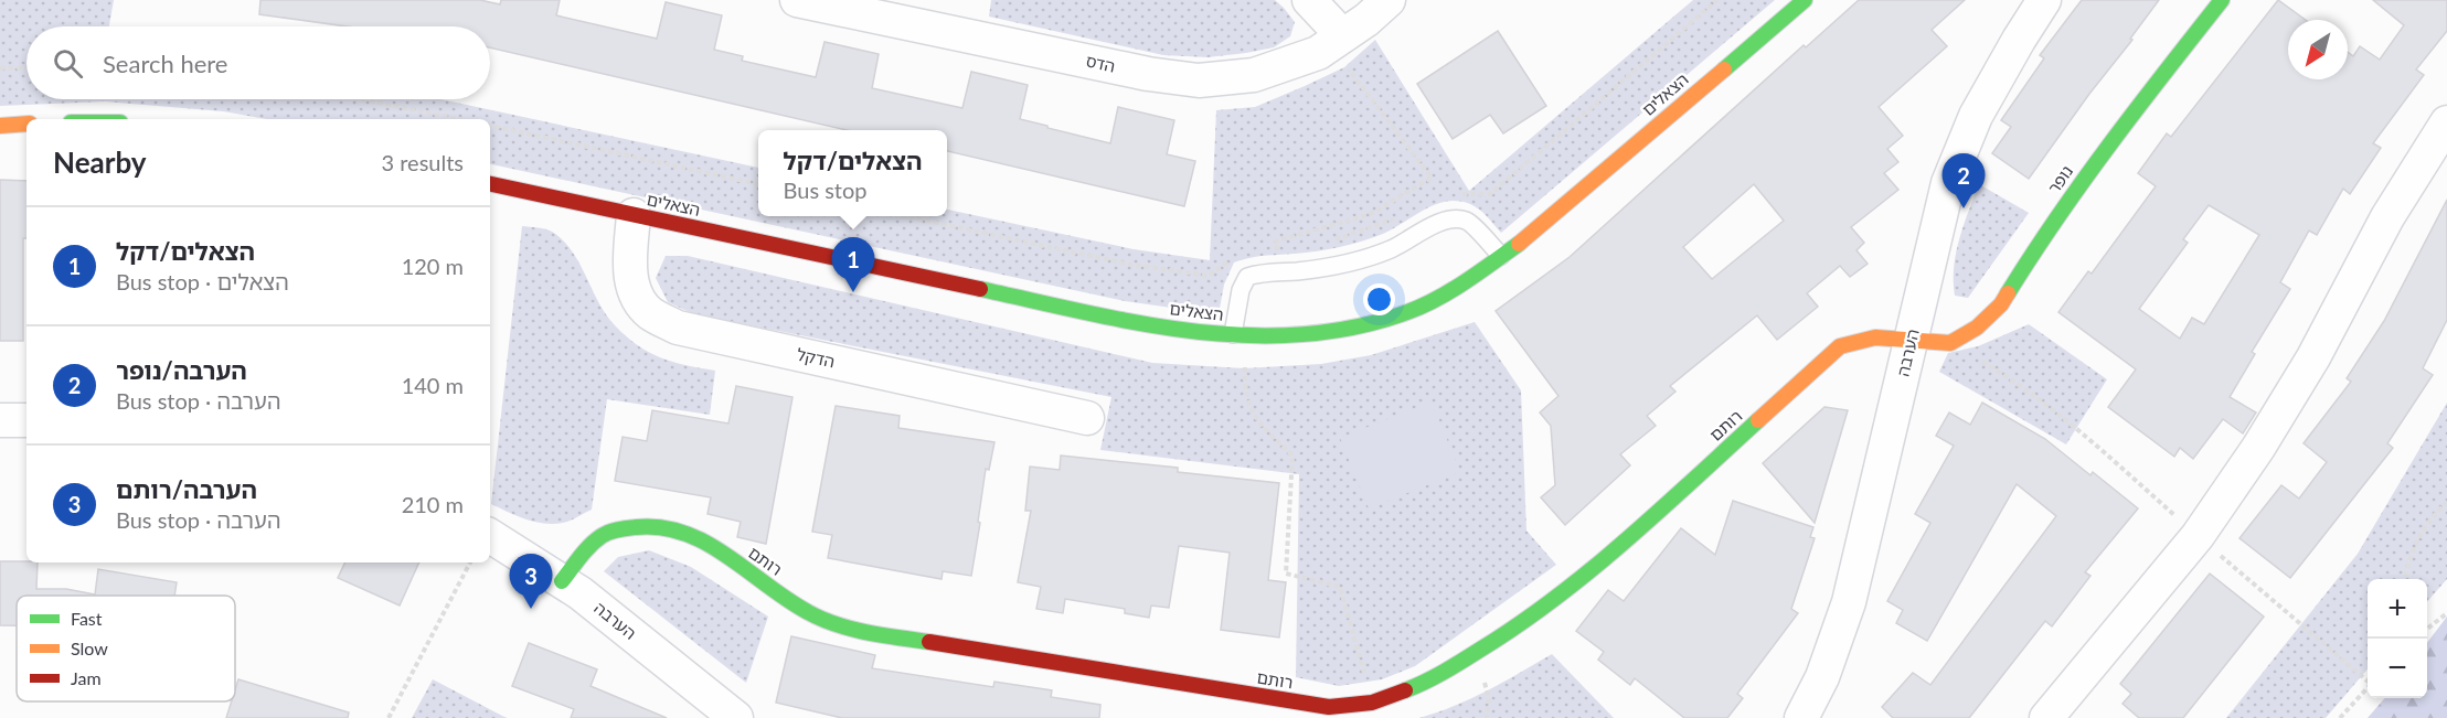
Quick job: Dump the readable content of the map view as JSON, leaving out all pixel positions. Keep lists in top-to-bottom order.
{
  "streets": {
    "street": [
      "הדס",
      "הצאלים",
      "נופר",
      "הערבה",
      "הדקל",
      "רותם"
    ]
  },
  "crossings": [
    ["הצאלים", "הדקל"],
    ["הערבה", "רותם"]
  ],
  "legend": ["Fast", "Slow", "Jam"],
  "north": "bottom left",
  "page": {
    "search": "Search here",
    "heading": ["Nearby", "3 results"],
    "popup": ["הצאלים/דקל", "Bus stop"],
    "pins": ["2", "1", "3"],
    "list": [
      {
        "mark": "1",
        "name": "הצאלים/דקל",
        "note": "Bus stop · הצאלים",
        "value": "120 m"
      },
      {
        "mark": "2",
        "name": "הערבה/נופר",
        "note": "Bus stop · הערבה",
        "value": "140 m"
      },
      {
        "mark": "3",
        "name": "הערבה/רותם",
        "note": "Bus stop · הערבה",
        "value": "210 m"
      }
    ],
    "map_buttons": ["+", "−"]
  }
}
